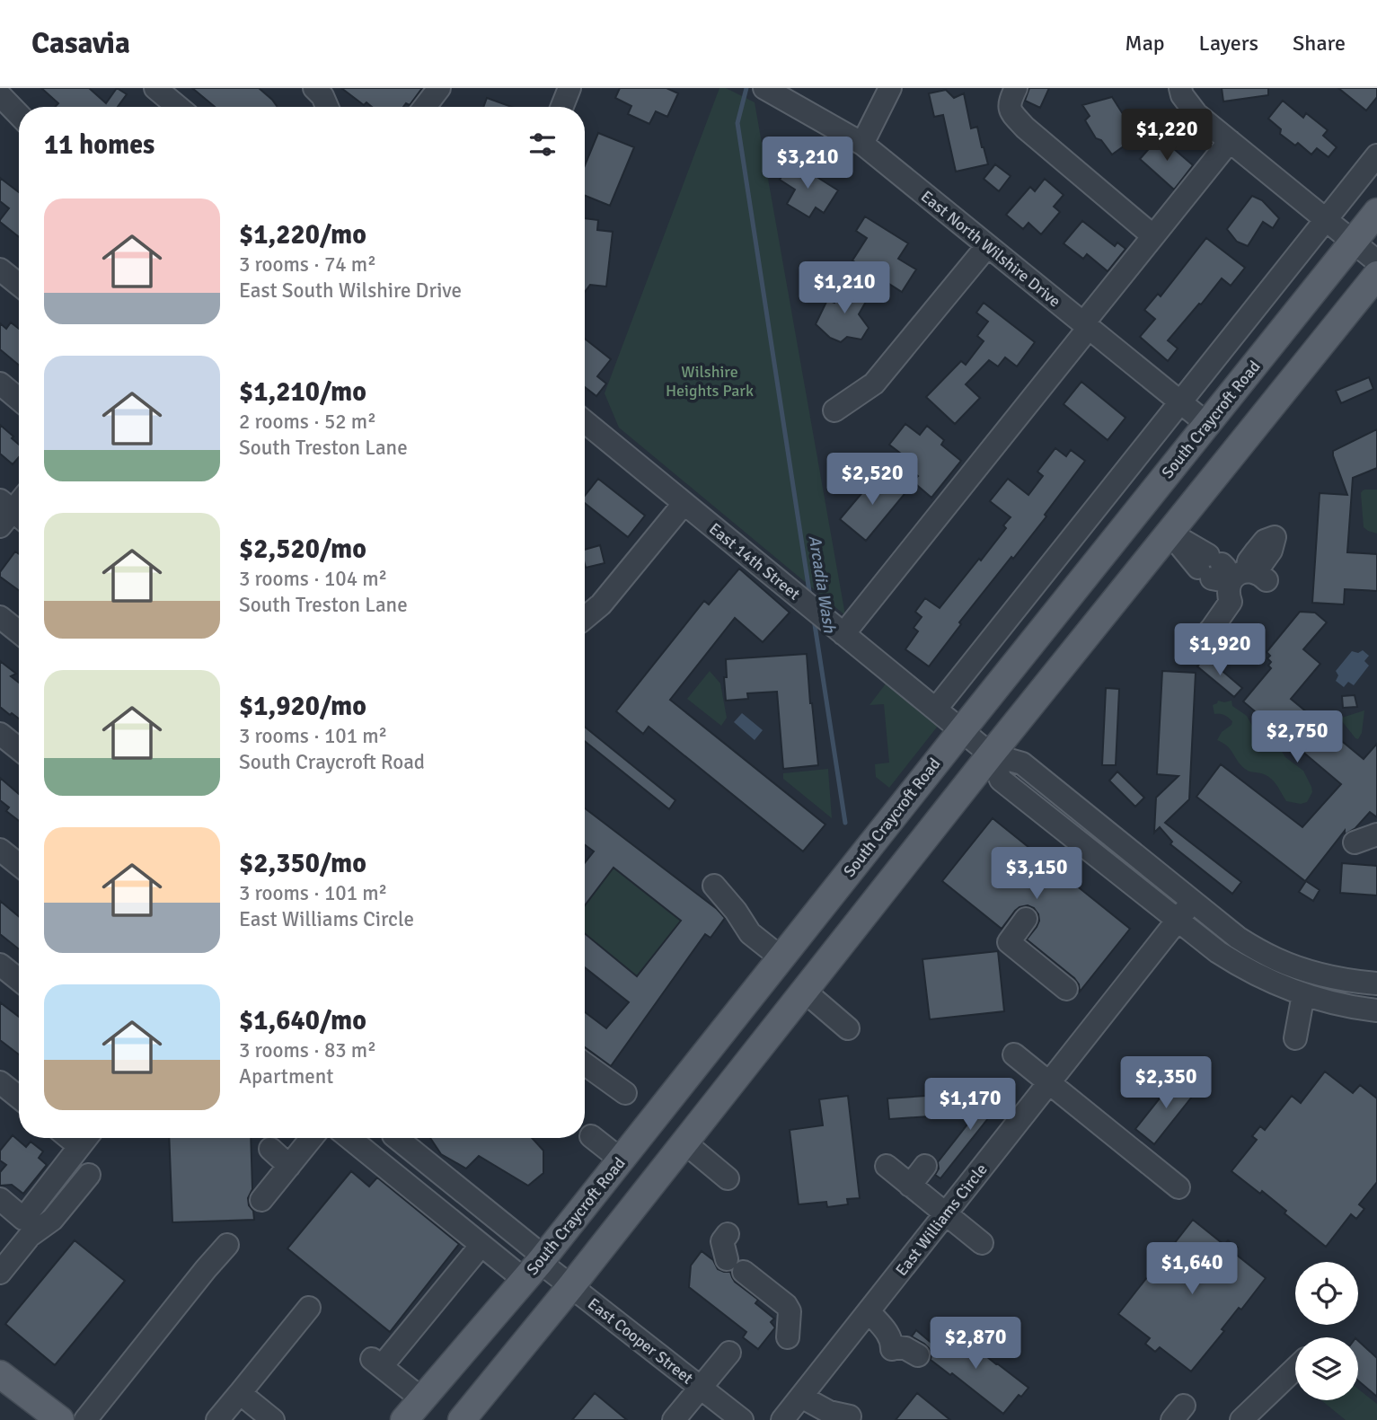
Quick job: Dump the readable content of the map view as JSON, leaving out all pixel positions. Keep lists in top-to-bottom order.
{
  "streets": {
    "main road": ["South Craycroft Road"],
    "street": [
      "East North Wilshire Drive",
      "East 14th Street",
      "East Williams Circle",
      "East Cooper Street"
    ]
  },
  "crossings": [
    ["East North Wilshire Drive", "South Craycroft Road"],
    ["South Craycroft Road", "East 14th Street"],
    ["South Craycroft Road", "East Cooper Street"]
  ],
  "water": ["Arcadia Wash"],
  "parks": ["Wilshire Heights Park"],
  "page": {
    "header": "Casavia",
    "nav": ["Map", "Layers", "Share"],
    "heading": "11 homes",
    "price": [
      "$1,220",
      "$3,210",
      "$1,210",
      "$2,520",
      "$1,920",
      "$2,750",
      "$3,150",
      "$2,350",
      "$1,170",
      "$1,640",
      "$2,870"
    ],
    "list": [
      {
        "name": "$1,220/mo",
        "note": "3 rooms · 74 m² · East South Wilshire Drive"
      },
      {
        "name": "$1,210/mo",
        "note": "2 rooms · 52 m² · South Treston Lane"
      },
      {
        "name": "$2,520/mo",
        "note": "3 rooms · 104 m² · South Treston Lane"
      },
      {
        "name": "$1,920/mo",
        "note": "3 rooms · 101 m² · South Craycroft Road"
      },
      {
        "name": "$2,350/mo",
        "note": "3 rooms · 101 m² · East Williams Circle"
      },
      {
        "name": "$1,640/mo",
        "note": "3 rooms · 83 m² · Apartment"
      }
    ]
  }
}
